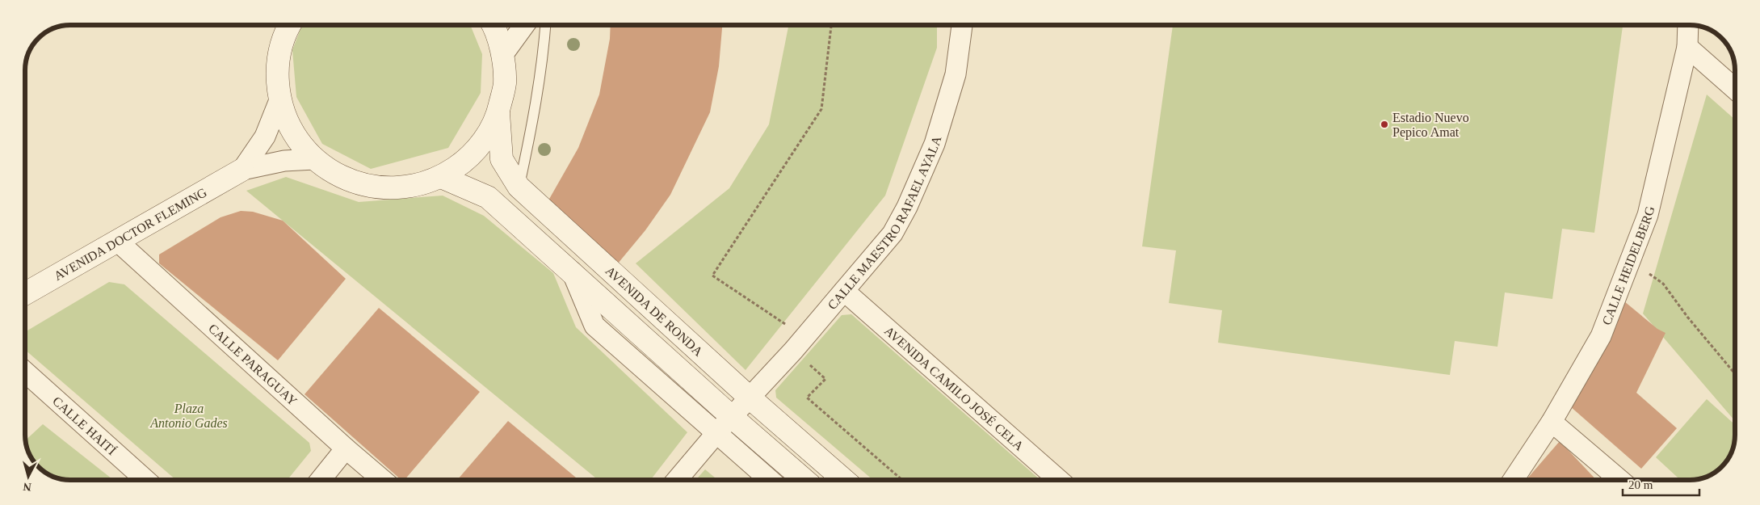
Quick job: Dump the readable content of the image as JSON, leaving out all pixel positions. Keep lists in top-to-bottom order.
{
  "streets": {
    "street": [
      "CALLE MAESTRO RAFAEL AYALA",
      "AVENIDA DOCTOR FLEMING",
      "CALLE HEIDELBERG",
      "AVENIDA DE RONDA",
      "CALLE PARAGUAY",
      "AVENIDA CAMILO JOSÉ CELA",
      "CALLE HAITÍ"
    ]
  },
  "crossings": [
    ["CALLE MAESTRO RAFAEL AYALA", "AVENIDA DE RONDA"],
    ["CALLE MAESTRO RAFAEL AYALA", "AVENIDA CAMILO JOSÉ CELA"],
    ["AVENIDA DOCTOR FLEMING", "CALLE PARAGUAY"]
  ],
  "parks": ["Plaza Antonio Gades"],
  "places": ["Estadio Nuevo Pepico Amat"],
  "scale_bar": "20 m",
  "north": "bottom"
}
